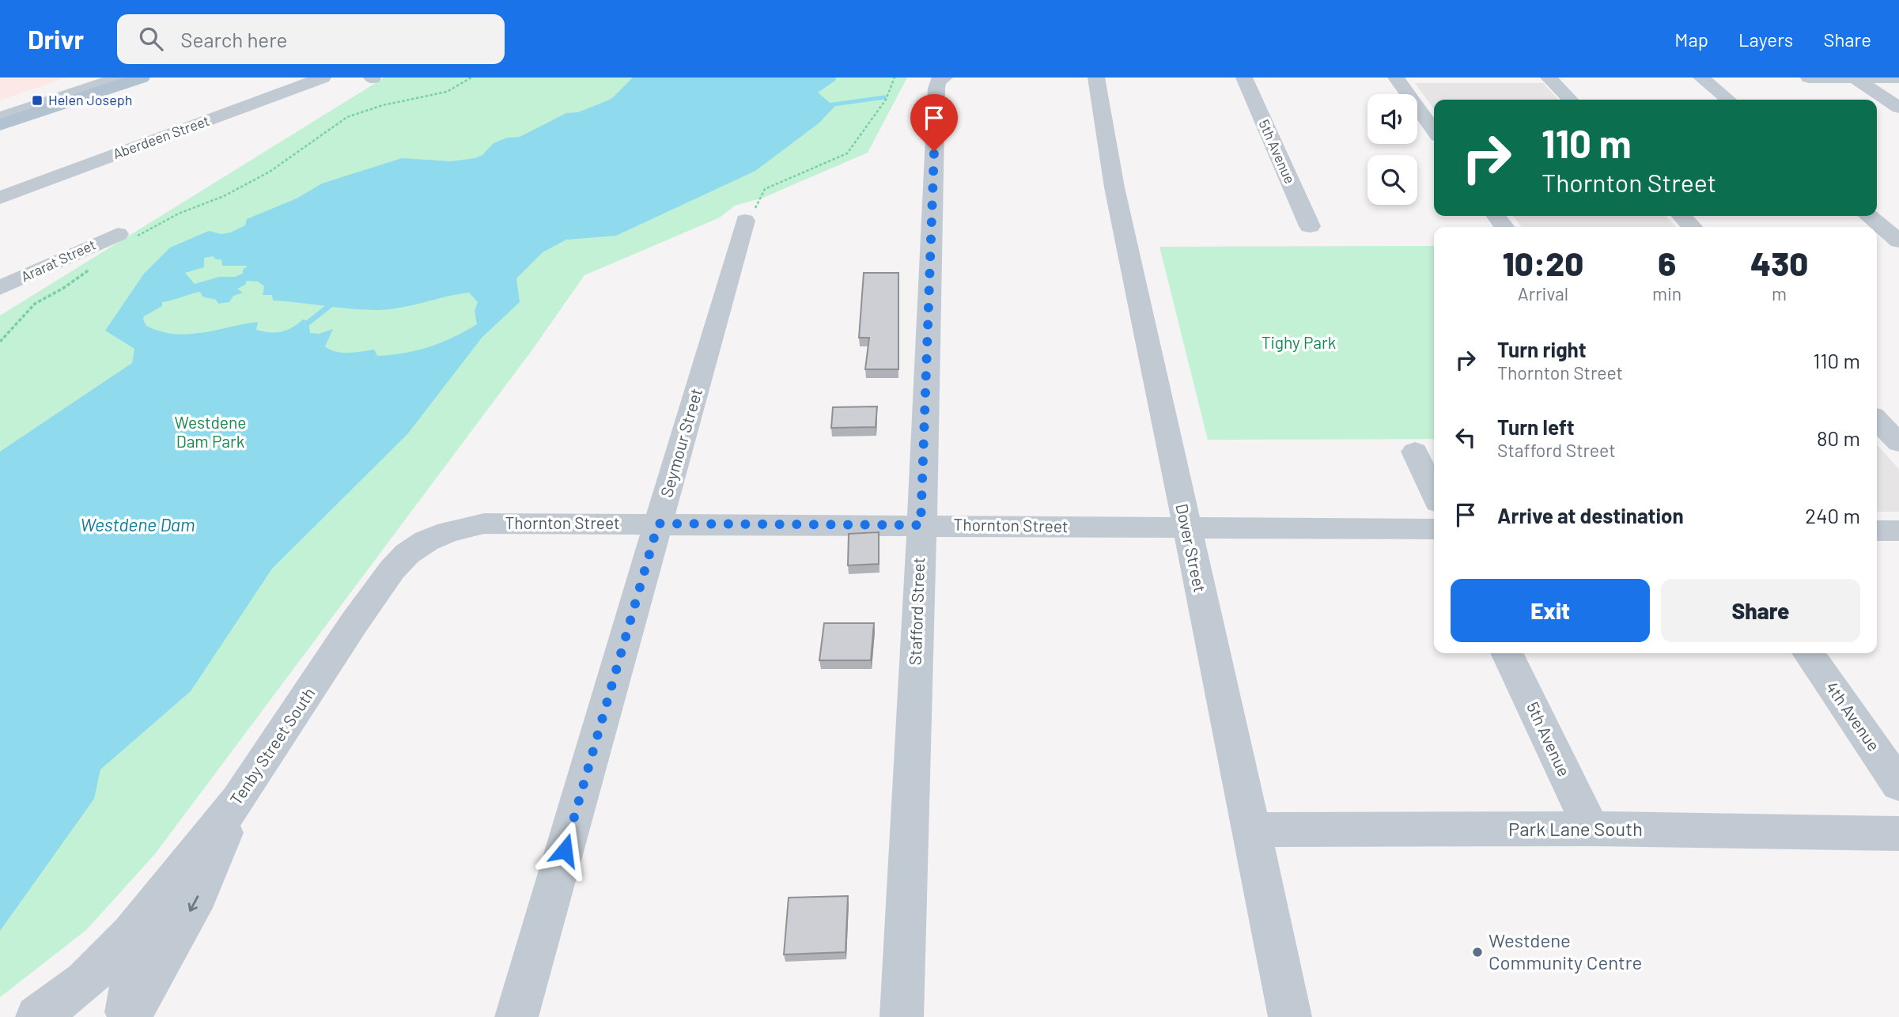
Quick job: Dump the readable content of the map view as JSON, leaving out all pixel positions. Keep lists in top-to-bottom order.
{
  "streets": {
    "street": [
      "Aberdeen Street",
      "5th Avenue",
      "Ararat Street",
      "Seymour Street",
      "Thornton Street",
      "Dover Street",
      "Stafford Street",
      "4th Avenue",
      "Tenby Street South",
      "Park Lane South"
    ]
  },
  "crossings": [
    ["5th Avenue", "Park Lane South"],
    ["Seymour Street", "Thornton Street"],
    ["Thornton Street", "Dover Street"],
    ["Thornton Street", "Stafford Street"],
    ["Thornton Street", "Tenby Street South"],
    ["Dover Street", "Park Lane South"]
  ],
  "water": ["Westdene Dam"],
  "parks": ["Tighy Park", "Westdene Dam Park"],
  "places": {
    "transit": ["Helen Joseph"],
    "other": ["Westdene Community Centre"]
  },
  "page": {
    "header": "Drivr",
    "search": "Search here",
    "nav": ["Map", "Layers", "Share"],
    "turn": ["110 m", "Thornton Street"],
    "eta": [
      "10:20",
      "Arrival",
      "6",
      "min",
      "430",
      "m"
    ],
    "list": [
      {
        "name": "Turn right",
        "note": "Thornton Street",
        "value": "110 m"
      },
      {
        "name": "Turn left",
        "note": "Stafford Street",
        "value": "80 m"
      },
      {
        "name": "Arrive at destination",
        "value": "240 m"
      }
    ],
    "buttons": ["Exit", "Share"]
  }
}
